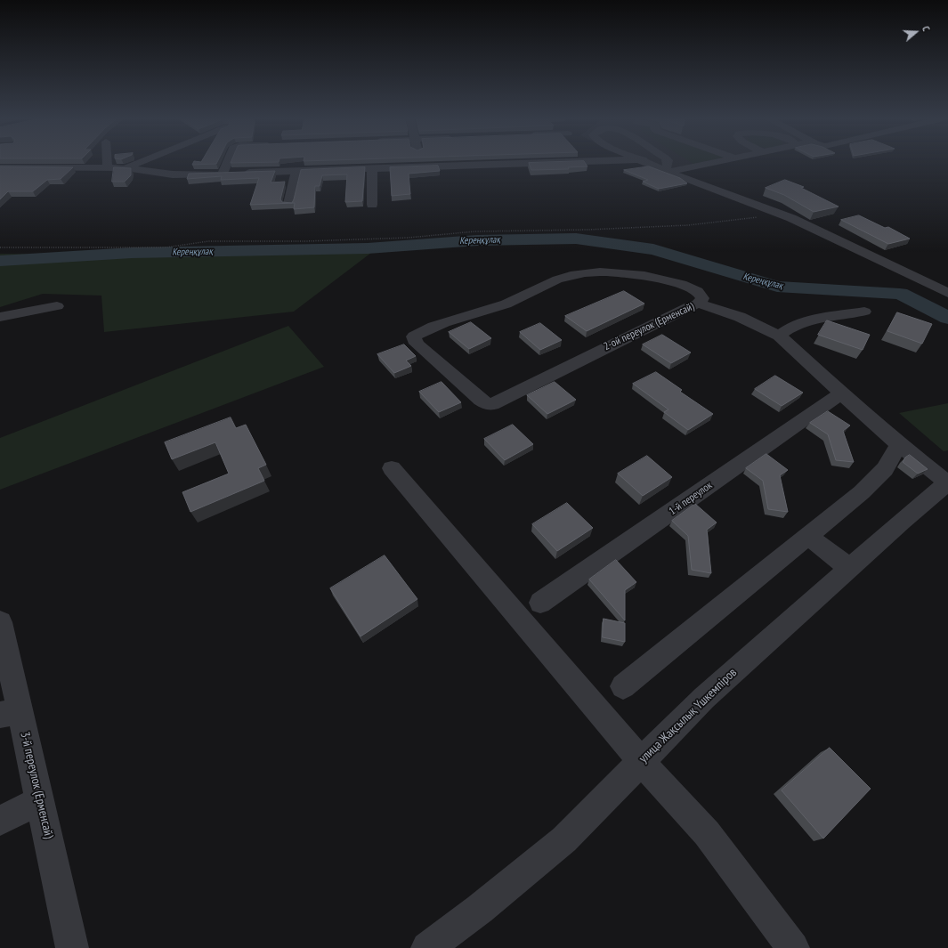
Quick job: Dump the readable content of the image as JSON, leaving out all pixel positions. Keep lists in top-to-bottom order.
{
  "streets": {
    "street": [
      "2-ой переулок (Ерменсай)",
      "1-й переулок",
      "улица Жақсылық Үшкемпіров",
      "3-й переулок (Ерменсай)"
    ]
  },
  "crossings": [
    ["2-ой переулок (Ерменсай)", "1-й переулок"],
    ["2-ой переулок (Ерменсай)", "улица Жақсылық Үшкемпіров"]
  ],
  "water": ["Кереңқұлақ"],
  "north": "right"
}
